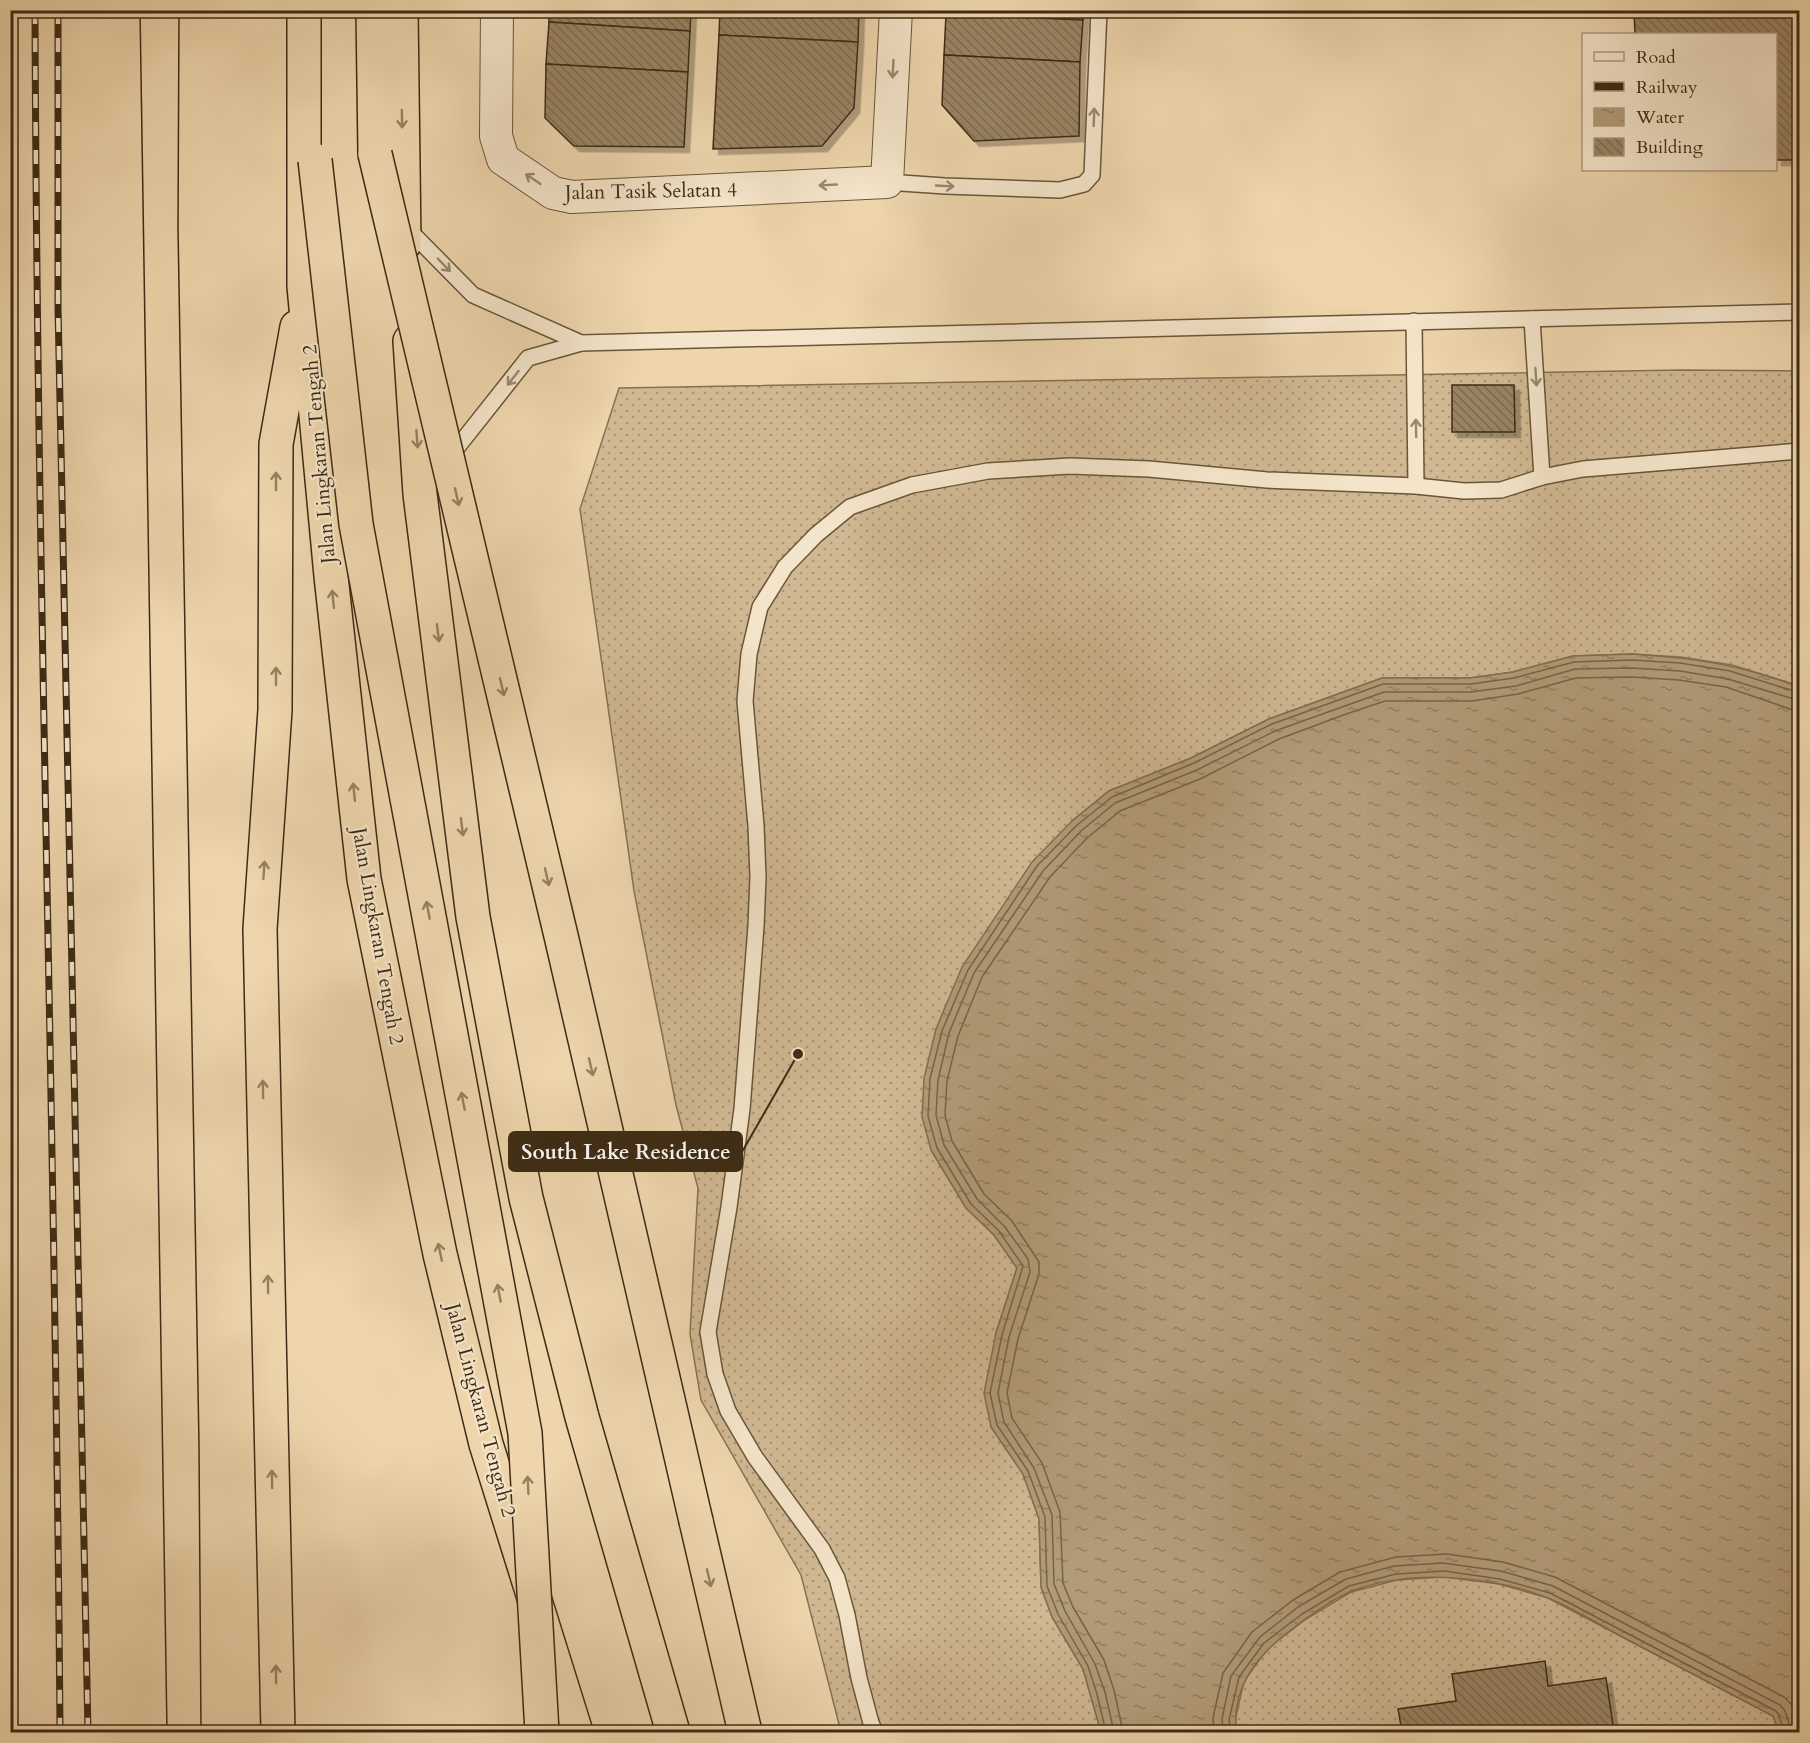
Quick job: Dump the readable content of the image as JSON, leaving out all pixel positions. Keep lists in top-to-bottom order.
{
  "streets": {
    "highway": ["Jalan Lingkaran Tengah 2"],
    "street": ["Jalan Tasik Selatan 4"]
  },
  "places": ["South Lake Residence"],
  "legend": [
    "Road",
    "Railway",
    "Water",
    "Building"
  ]
}
